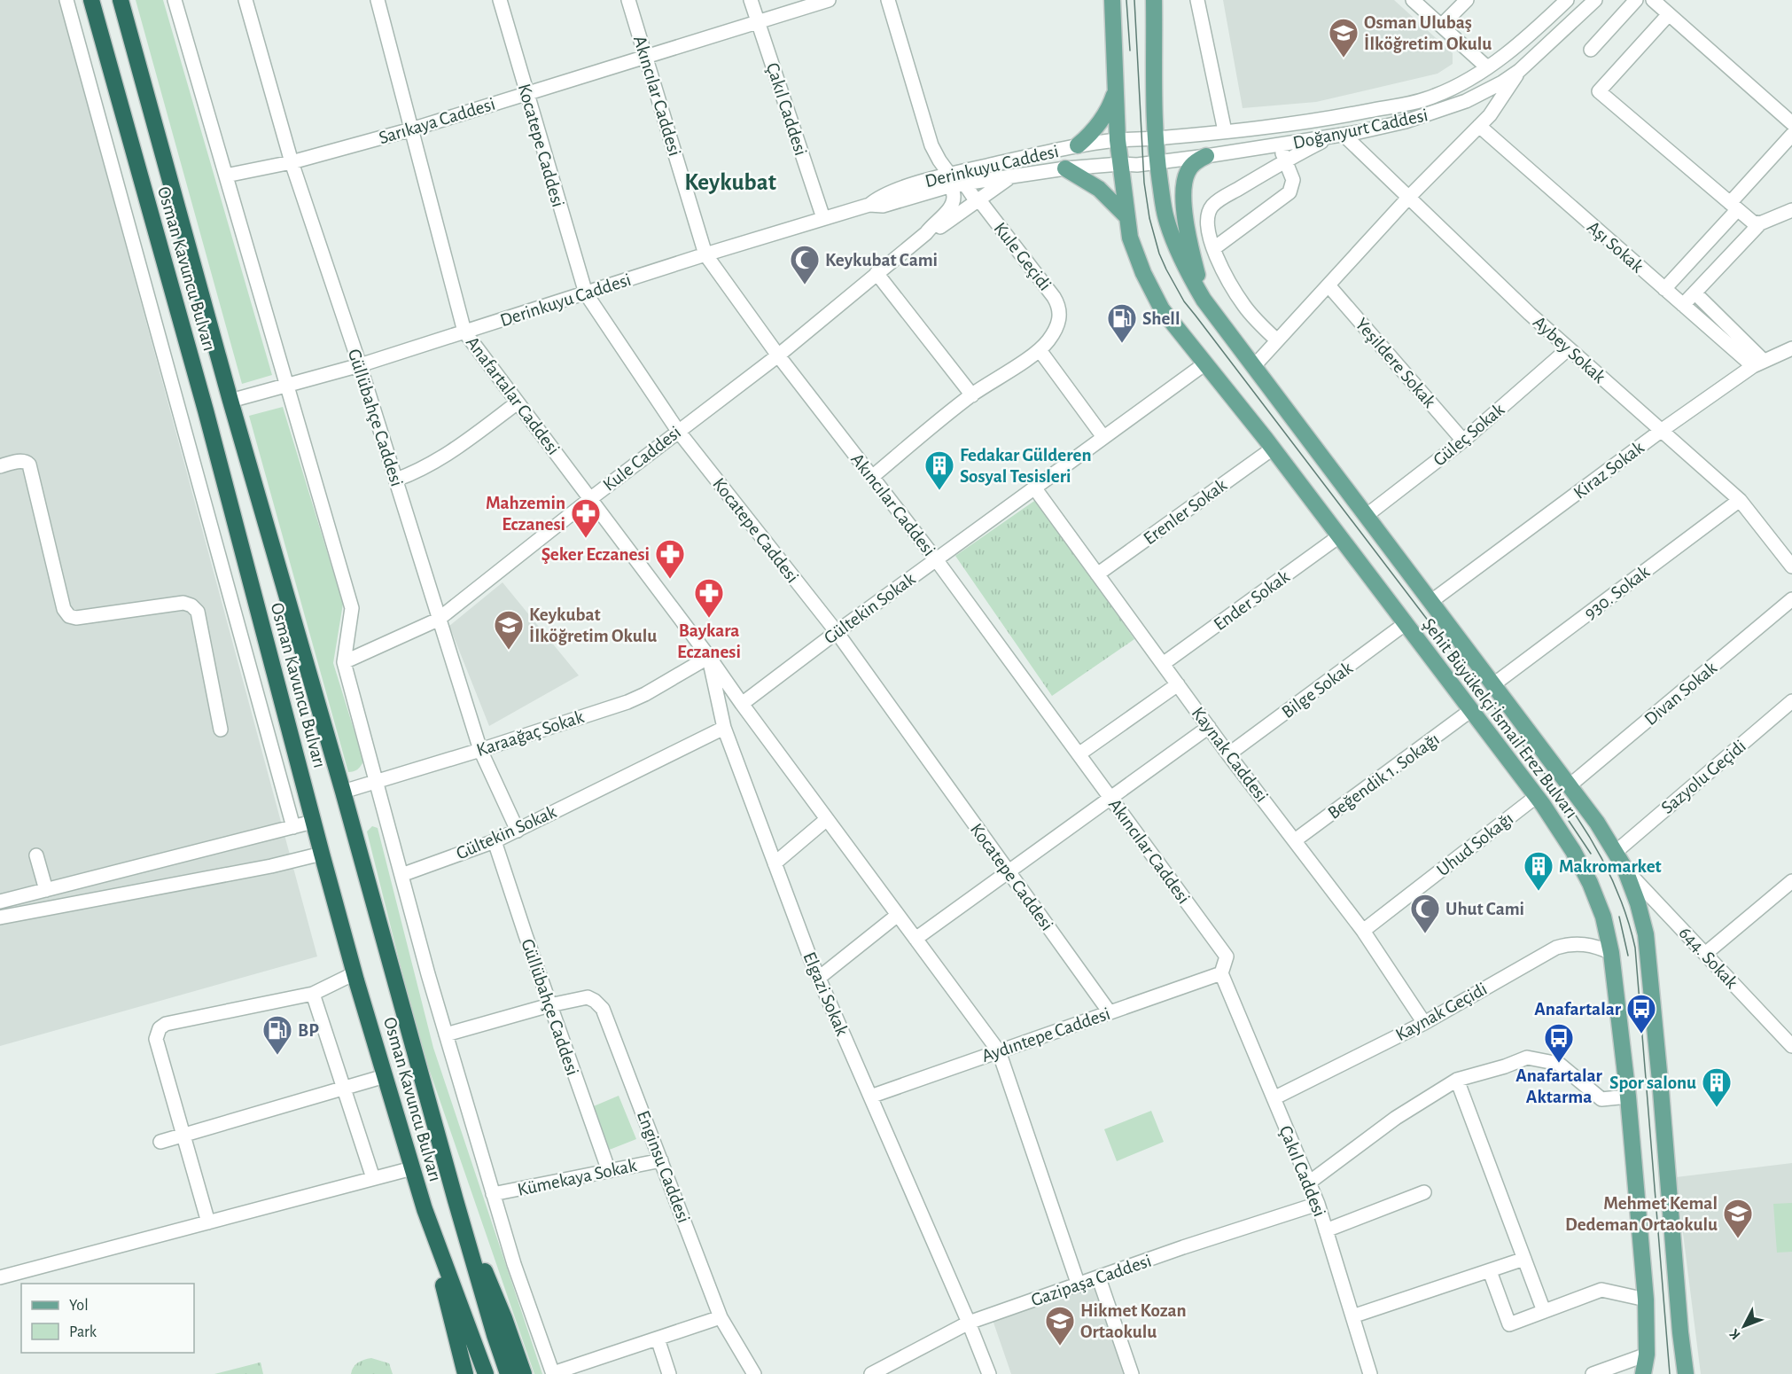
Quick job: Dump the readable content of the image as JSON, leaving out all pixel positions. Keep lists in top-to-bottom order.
{
  "streets": {
    "highway": ["Osman Kavuncu Bulvarı"],
    "main road": ["Şehit Büyükelçi İsmail Erez Bulvarı"],
    "street": [
      "Akıncılar Caddesi",
      "Çakıl Caddesi",
      "Sarıkaya Caddesi",
      "Doğanyurt Caddesi",
      "Kocatepe Caddesi",
      "Derinkuyu Caddesi",
      "Aşı Sokak",
      "Kule Geçidi",
      "Aybey Sokak",
      "Yeşildere Sokak",
      "Anafartalar Caddesi",
      "Güllübahçe Caddesi",
      "Güleç Sokak",
      "Kule Caddesi",
      "Kiraz Sokak",
      "Erenler Sokak",
      "930. Sokak",
      "Ender Sokak",
      "Gültekin Sokak",
      "Bilge Sokak",
      "Divan Sokak",
      "Karaağaç Sokak",
      "Kaynak Caddesi",
      "Beğendik 1. Sokağı",
      "Sazyolu Geçidi",
      "Uhud Sokağı",
      "644. Sokak",
      "Elgazi Sokak",
      "Kaynak Geçidi",
      "Aydıntepe Caddesi",
      "Enginsu Caddesi",
      "Kümekaya Sokak",
      "Gazipaşa Caddesi"
    ]
  },
  "crossings": [
    ["Akıncılar Caddesi", "Çakıl Caddesi"],
    ["Akıncılar Caddesi", "Sarıkaya Caddesi"],
    ["Akıncılar Caddesi", "Derinkuyu Caddesi"],
    ["Akıncılar Caddesi", "Kule Caddesi"],
    ["Akıncılar Caddesi", "Gültekin Sokak"],
    ["Akıncılar Caddesi", "Aydıntepe Caddesi"],
    ["Çakıl Caddesi", "Sarıkaya Caddesi"],
    ["Çakıl Caddesi", "Derinkuyu Caddesi"],
    ["Çakıl Caddesi", "Kaynak Geçidi"],
    ["Çakıl Caddesi", "Aydıntepe Caddesi"],
    ["Çakıl Caddesi", "Gazipaşa Caddesi"],
    ["Sarıkaya Caddesi", "Kocatepe Caddesi"],
    ["Sarıkaya Caddesi", "Anafartalar Caddesi"],
    ["Sarıkaya Caddesi", "Güllübahçe Caddesi"],
    ["Doğanyurt Caddesi", "Derinkuyu Caddesi"],
    ["Doğanyurt Caddesi", "Aybey Sokak"],
    ["Doğanyurt Caddesi", "Şehit Büyükelçi İsmail Erez Bulvarı"],
    ["Kocatepe Caddesi", "Derinkuyu Caddesi"],
    ["Kocatepe Caddesi", "Kule Caddesi"],
    ["Kocatepe Caddesi", "Gültekin Sokak"],
    ["Kocatepe Caddesi", "Aydıntepe Caddesi"],
    ["Derinkuyu Caddesi", "Kule Geçidi"],
    ["Derinkuyu Caddesi", "Osman Kavuncu Bulvarı"],
    ["Derinkuyu Caddesi", "Anafartalar Caddesi"],
    ["Derinkuyu Caddesi", "Güllübahçe Caddesi"],
    ["Derinkuyu Caddesi", "Kule Caddesi"],
    ["Derinkuyu Caddesi", "Şehit Büyükelçi İsmail Erez Bulvarı"],
    ["Aşı Sokak", "Kiraz Sokak"],
    ["Kule Geçidi", "Kule Caddesi"],
    ["Osman Kavuncu Bulvarı", "Karaağaç Sokak"],
    ["Aybey Sokak", "Güleç Sokak"],
    ["Aybey Sokak", "Kiraz Sokak"],
    ["Aybey Sokak", "930. Sokak"],
    ["Yeşildere Sokak", "Güleç Sokak"],
    ["Anafartalar Caddesi", "Kule Caddesi"],
    ["Anafartalar Caddesi", "Gültekin Sokak"],
    ["Anafartalar Caddesi", "Karaağaç Sokak"],
    ["Anafartalar Caddesi", "Elgazi Sokak"],
    ["Anafartalar Caddesi", "Aydıntepe Caddesi"],
    ["Anafartalar Caddesi", "Gazipaşa Caddesi"],
    ["Güllübahçe Caddesi", "Kule Caddesi"],
    ["Güllübahçe Caddesi", "Gültekin Sokak"],
    ["Güllübahçe Caddesi", "Karaağaç Sokak"],
    ["Güllübahçe Caddesi", "Enginsu Caddesi"],
    ["Güllübahçe Caddesi", "Kümekaya Sokak"],
    ["Güleç Sokak", "Şehit Büyükelçi İsmail Erez Bulvarı"],
    ["Kiraz Sokak", "Şehit Büyükelçi İsmail Erez Bulvarı"],
    ["Erenler Sokak", "Şehit Büyükelçi İsmail Erez Bulvarı"],
    ["Erenler Sokak", "Kaynak Caddesi"],
    ["930. Sokak", "Şehit Büyükelçi İsmail Erez Bulvarı"],
    ["Ender Sokak", "Şehit Büyükelçi İsmail Erez Bulvarı"],
    ["Ender Sokak", "Kaynak Caddesi"],
    ["Gültekin Sokak", "Şehit Büyükelçi İsmail Erez Bulvarı"],
    ["Gültekin Sokak", "Kaynak Caddesi"],
    ["Gültekin Sokak", "Elgazi Sokak"],
    ["Bilge Sokak", "Şehit Büyükelçi İsmail Erez Bulvarı"],
    ["Bilge Sokak", "Kaynak Caddesi"],
    ["Divan Sokak", "Şehit Büyükelçi İsmail Erez Bulvarı"],
    ["Şehit Büyükelçi İsmail Erez Bulvarı", "Beğendik 1. Sokağı"],
    ["Şehit Büyükelçi İsmail Erez Bulvarı", "Sazyolu Geçidi"],
    ["Şehit Büyükelçi İsmail Erez Bulvarı", "Uhud Sokağı"],
    ["Şehit Büyükelçi İsmail Erez Bulvarı", "644. Sokak"],
    ["Şehit Büyükelçi İsmail Erez Bulvarı", "Kaynak Geçidi"],
    ["Karaağaç Sokak", "Elgazi Sokak"],
    ["Kaynak Caddesi", "Beğendik 1. Sokağı"],
    ["Kaynak Caddesi", "Uhud Sokağı"],
    ["Kaynak Caddesi", "Kaynak Geçidi"],
    ["Elgazi Sokak", "Aydıntepe Caddesi"],
    ["Elgazi Sokak", "Gazipaşa Caddesi"],
    ["Enginsu Caddesi", "Kümekaya Sokak"]
  ],
  "districts": ["Keykubat"],
  "places": {
    "school or university": [
      "Osman Ulubaş İlköğretim Okulu",
      "Keykubat İlköğretim Okulu",
      "Mehmet Kemal Dedeman Ortaokulu",
      "Hikmet Kozan Ortaokulu"
    ],
    "mosque": ["Keykubat Cami", "Uhut Cami"],
    "fuel station": ["Shell", "BP"],
    "building": ["Fedakar Gülderen Sosyal Tesisleri", "Makromarket", "Spor salonu"],
    "pharmacy": ["Mahzemin Eczanesi", "Şeker Eczanesi", "Baykara Eczanesi"],
    "bus stop": ["Anafartalar", "Anafartalar Aktarma"]
  },
  "legend": ["Yol", "Park"],
  "north": "bottom left"
}
